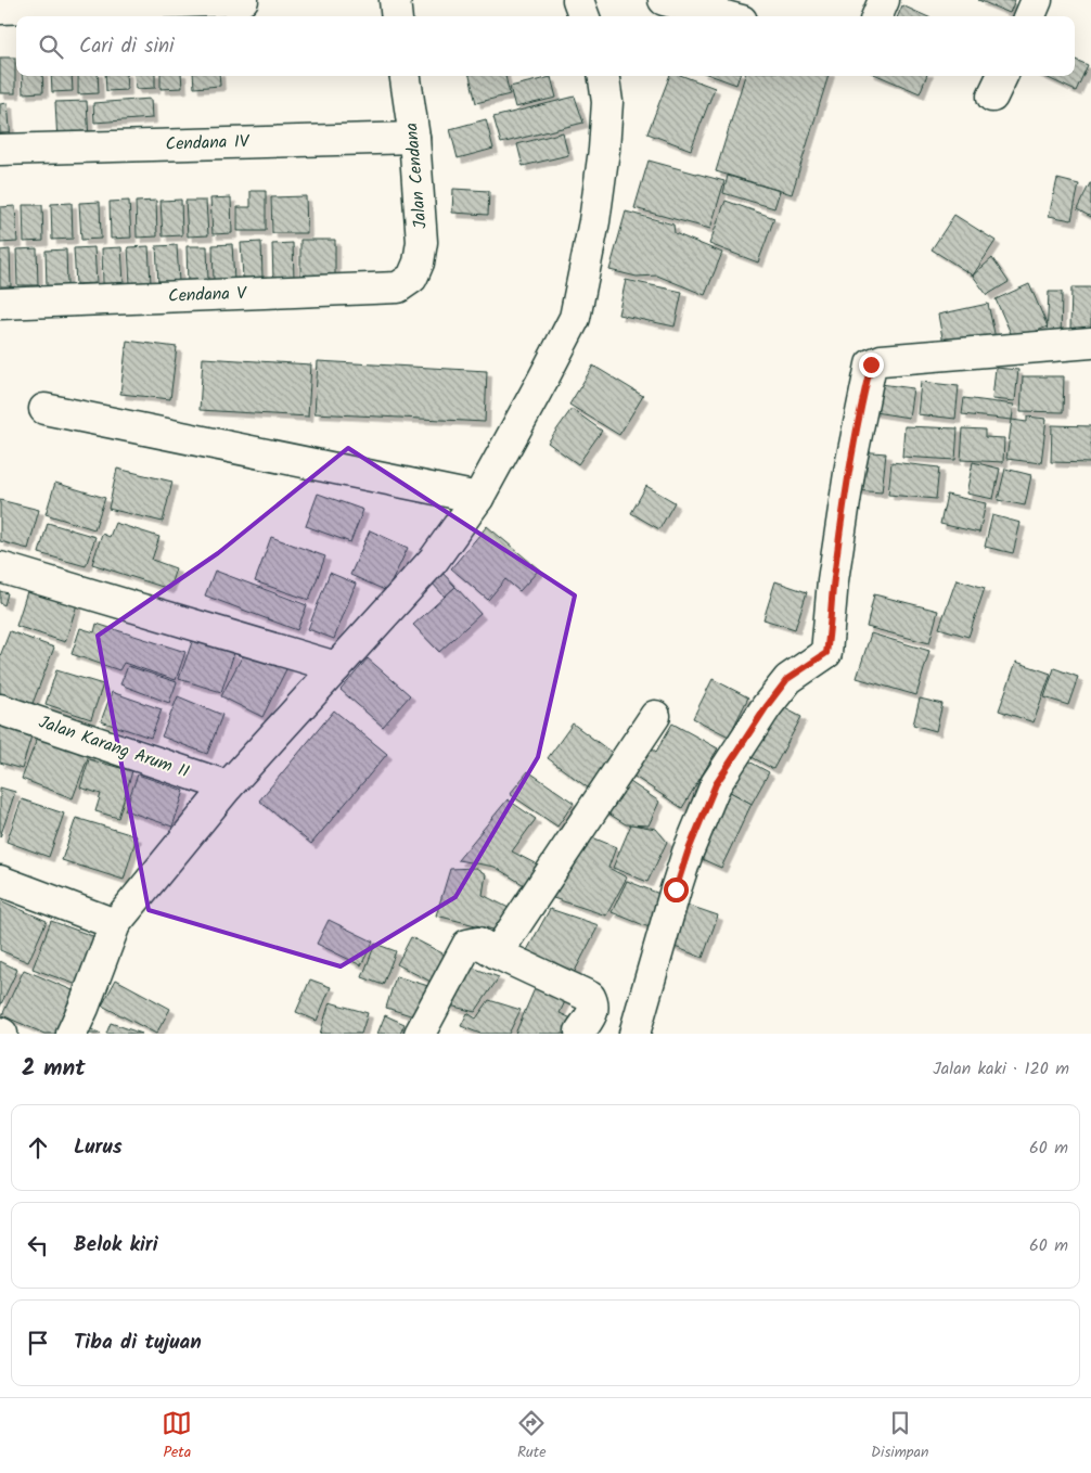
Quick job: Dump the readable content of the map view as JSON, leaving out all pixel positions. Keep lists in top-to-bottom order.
{
  "streets": {
    "street": [
      "Cendana IV",
      "Jalan Cendana",
      "Cendana V",
      "Jalan Karang Arum II"
    ]
  },
  "crossings": [
    ["Cendana IV", "Jalan Cendana"],
    ["Jalan Cendana", "Cendana V"]
  ],
  "page": {
    "search": "Cari di sini",
    "heading": ["2 mnt", "Jalan kaki · 120 m"],
    "list": [
      ["Lurus", "60 m"],
      ["Belok kiri", "60 m"],
      "Tiba di tujuan"
    ],
    "nav": ["Peta", "Rute", "Disimpan"]
  }
}
